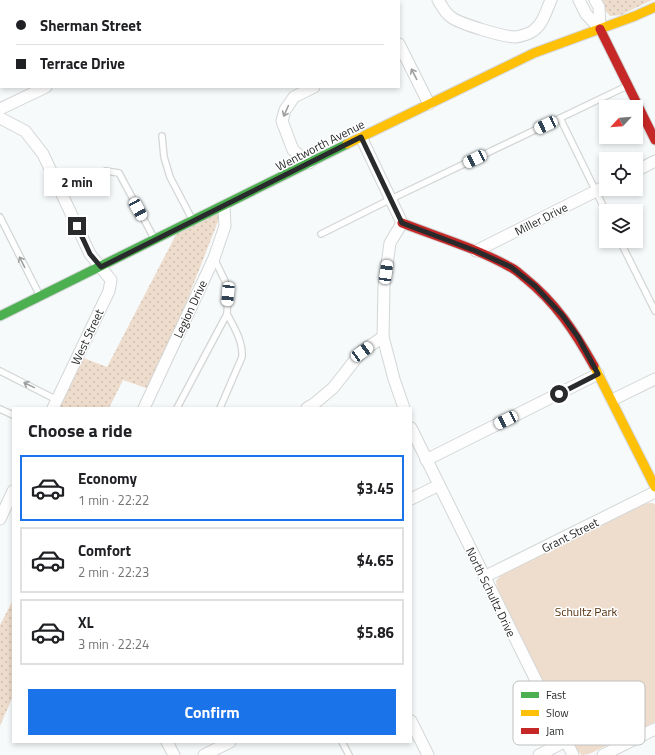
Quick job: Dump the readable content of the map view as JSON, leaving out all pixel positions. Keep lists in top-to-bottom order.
{
  "streets": {
    "street": [
      "Wentworth Avenue",
      "Miller Drive",
      "Legion Drive",
      "West Street",
      "Grant Street",
      "North Schultz Drive"
    ]
  },
  "crossings": [
    ["Wentworth Avenue", "Legion Drive"],
    ["Wentworth Avenue", "West Street"],
    ["Grant Street", "North Schultz Drive"]
  ],
  "parks": ["Schultz Park"],
  "legend": ["Fast", "Slow", "Jam"],
  "north": "bottom left",
  "page": {
    "banner": ["Sherman Street", "Terrace Drive"],
    "bubble": "2 min",
    "heading": "Choose a ride",
    "list": [
      {
        "name": "Economy",
        "note": "1 min · 22:22",
        "value": "$3.45"
      },
      {
        "name": "Comfort",
        "note": "2 min · 22:23",
        "value": "$4.65"
      },
      {
        "name": "XL",
        "note": "3 min · 22:24",
        "value": "$5.86"
      }
    ],
    "buttons": "Confirm"
  }
}
